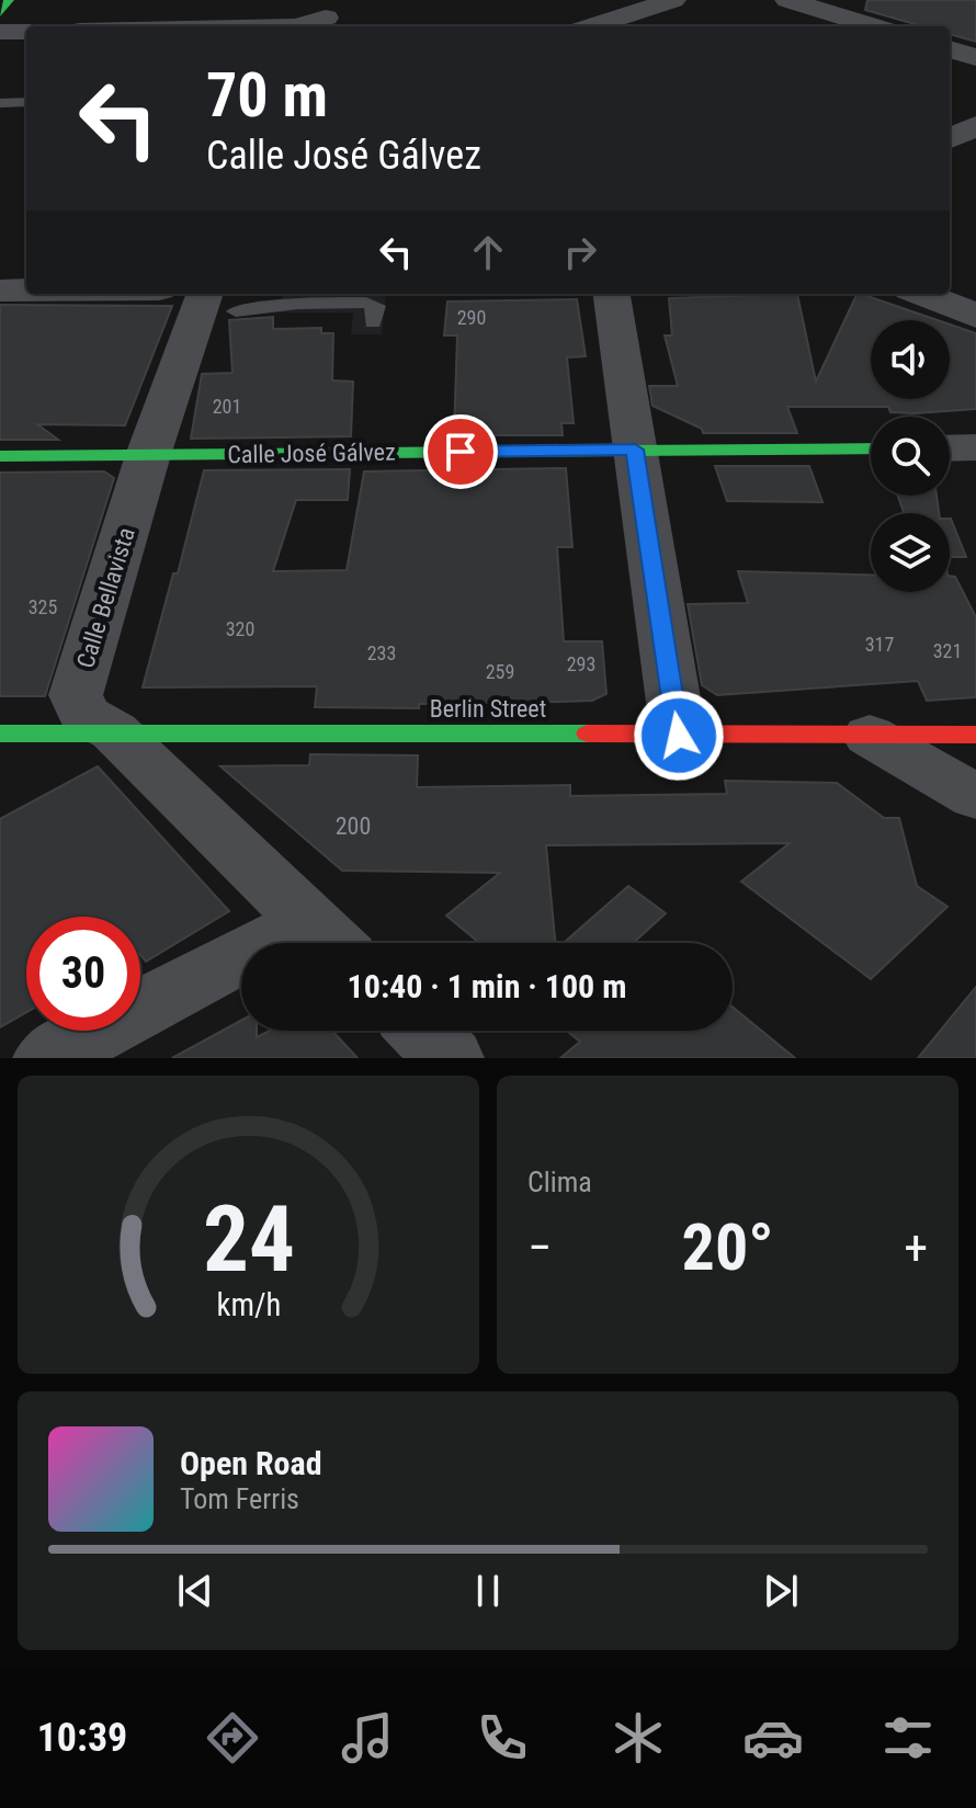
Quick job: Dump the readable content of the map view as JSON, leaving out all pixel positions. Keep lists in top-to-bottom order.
{
  "streets": {
    "street": ["Calle José Gálvez", "Calle Bellavista", "Berlin Street"]
  },
  "crossings": [
    ["Calle José Gálvez", "Calle Bellavista"],
    ["Calle Bellavista", "Berlin Street"]
  ],
  "house_numbers": [
    "290",
    "201",
    "325",
    "320",
    "317",
    "321",
    "233",
    "293",
    "259",
    "200"
  ],
  "page": {
    "turn": ["70 m", "Calle José Gálvez"],
    "limit": "30",
    "trip": "10:40 · 1 min · 100 m",
    "tile": "Clima",
    "heat": ["−", "20°", "+"],
    "song": ["Open Road", "Tom Ferris"],
    "tabs": "10:39",
    "gauge": ["24", "km/h"]
  }
}
